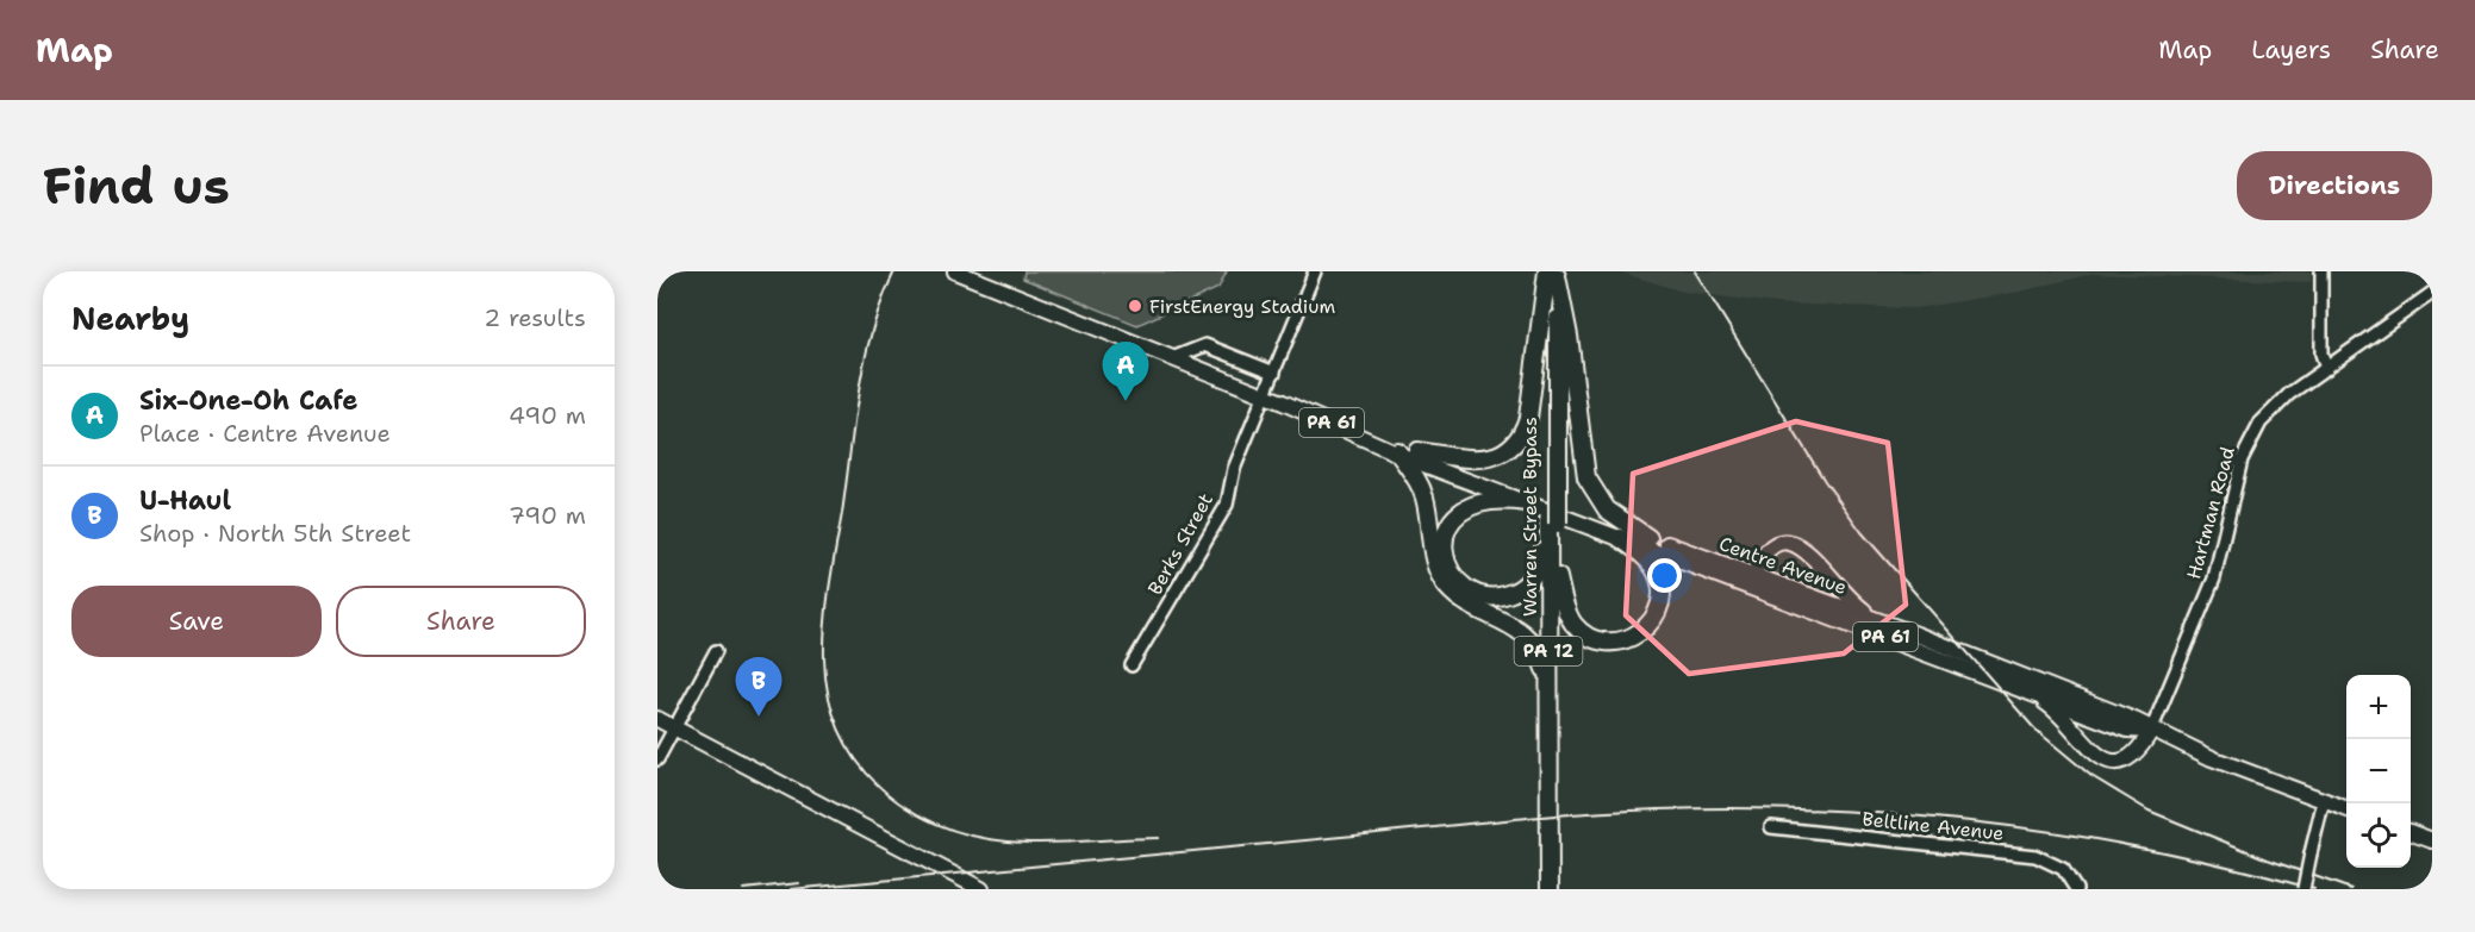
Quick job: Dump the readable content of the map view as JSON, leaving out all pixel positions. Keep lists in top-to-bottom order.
{
  "streets": {
    "highway": ["Warren Street Bypass", "PA 12"],
    "main road": ["PA 61", "Centre Avenue"],
    "street": ["Hartman Road", "Berks Street", "Beltline Avenue"]
  },
  "crossings": [
    ["Hartman Road", "Centre Avenue"],
    ["Berks Street", "Centre Avenue"]
  ],
  "places": ["FirstEnergy Stadium"],
  "page": {
    "header": "Map",
    "nav": ["Map", "Layers", "Share"],
    "buttons": [
      "Directions",
      ["Save", "Share"]
    ],
    "title": "Find us",
    "heading": ["Nearby", "2 results"],
    "pins": ["A", "B"],
    "list": [
      {
        "mark": "A",
        "name": "Six-One-Oh Cafe",
        "note": "Place · Centre Avenue",
        "value": "490 m"
      },
      {
        "mark": "B",
        "name": "U-Haul",
        "note": "Shop · North 5th Street",
        "value": "790 m"
      }
    ],
    "map_buttons": ["+", "−"]
  }
}
